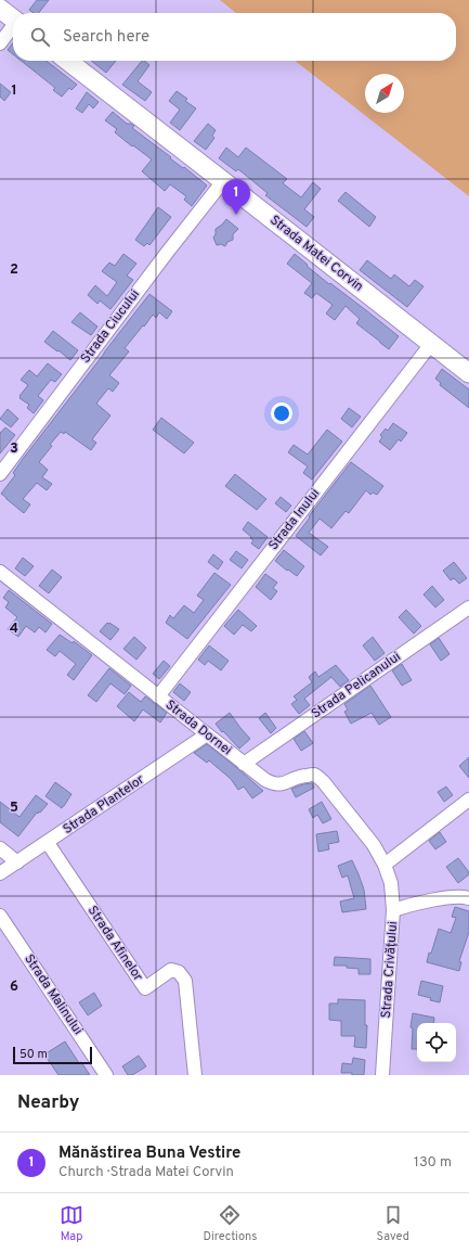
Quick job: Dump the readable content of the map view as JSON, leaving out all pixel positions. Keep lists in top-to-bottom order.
{
  "streets": {
    "main road": ["Strada Matei Corvin"],
    "street": [
      "Strada Ciucului",
      "Strada Inului",
      "Strada Pelicanului",
      "Strada Dornei",
      "Strada Plantelor",
      "Strada Afinelor",
      "Strada Crivățului",
      "Strada Malinului"
    ]
  },
  "crossings": [
    ["Strada Matei Corvin", "Strada Ciucului"],
    ["Strada Matei Corvin", "Strada Inului"],
    ["Strada Inului", "Strada Dornei"],
    ["Strada Pelicanului", "Strada Dornei"],
    ["Strada Dornei", "Strada Plantelor"],
    ["Strada Dornei", "Strada Crivățului"],
    ["Strada Plantelor", "Strada Afinelor"]
  ],
  "scale_bar": "50 m",
  "north": "top right",
  "page": {
    "search": "Search here",
    "pins": "1",
    "scale": "50 m",
    "heading": "Nearby",
    "list": [
      {
        "mark": "1",
        "name": "Mănăstirea Buna Vestire",
        "note": "Church · Strada Matei Corvin",
        "value": "130 m"
      }
    ],
    "nav": ["Map", "Directions", "Saved"]
  },
  "grid": {
    "rows": [
      "1",
      "2",
      "3",
      "4",
      "5",
      "6"
    ]
  }
}
